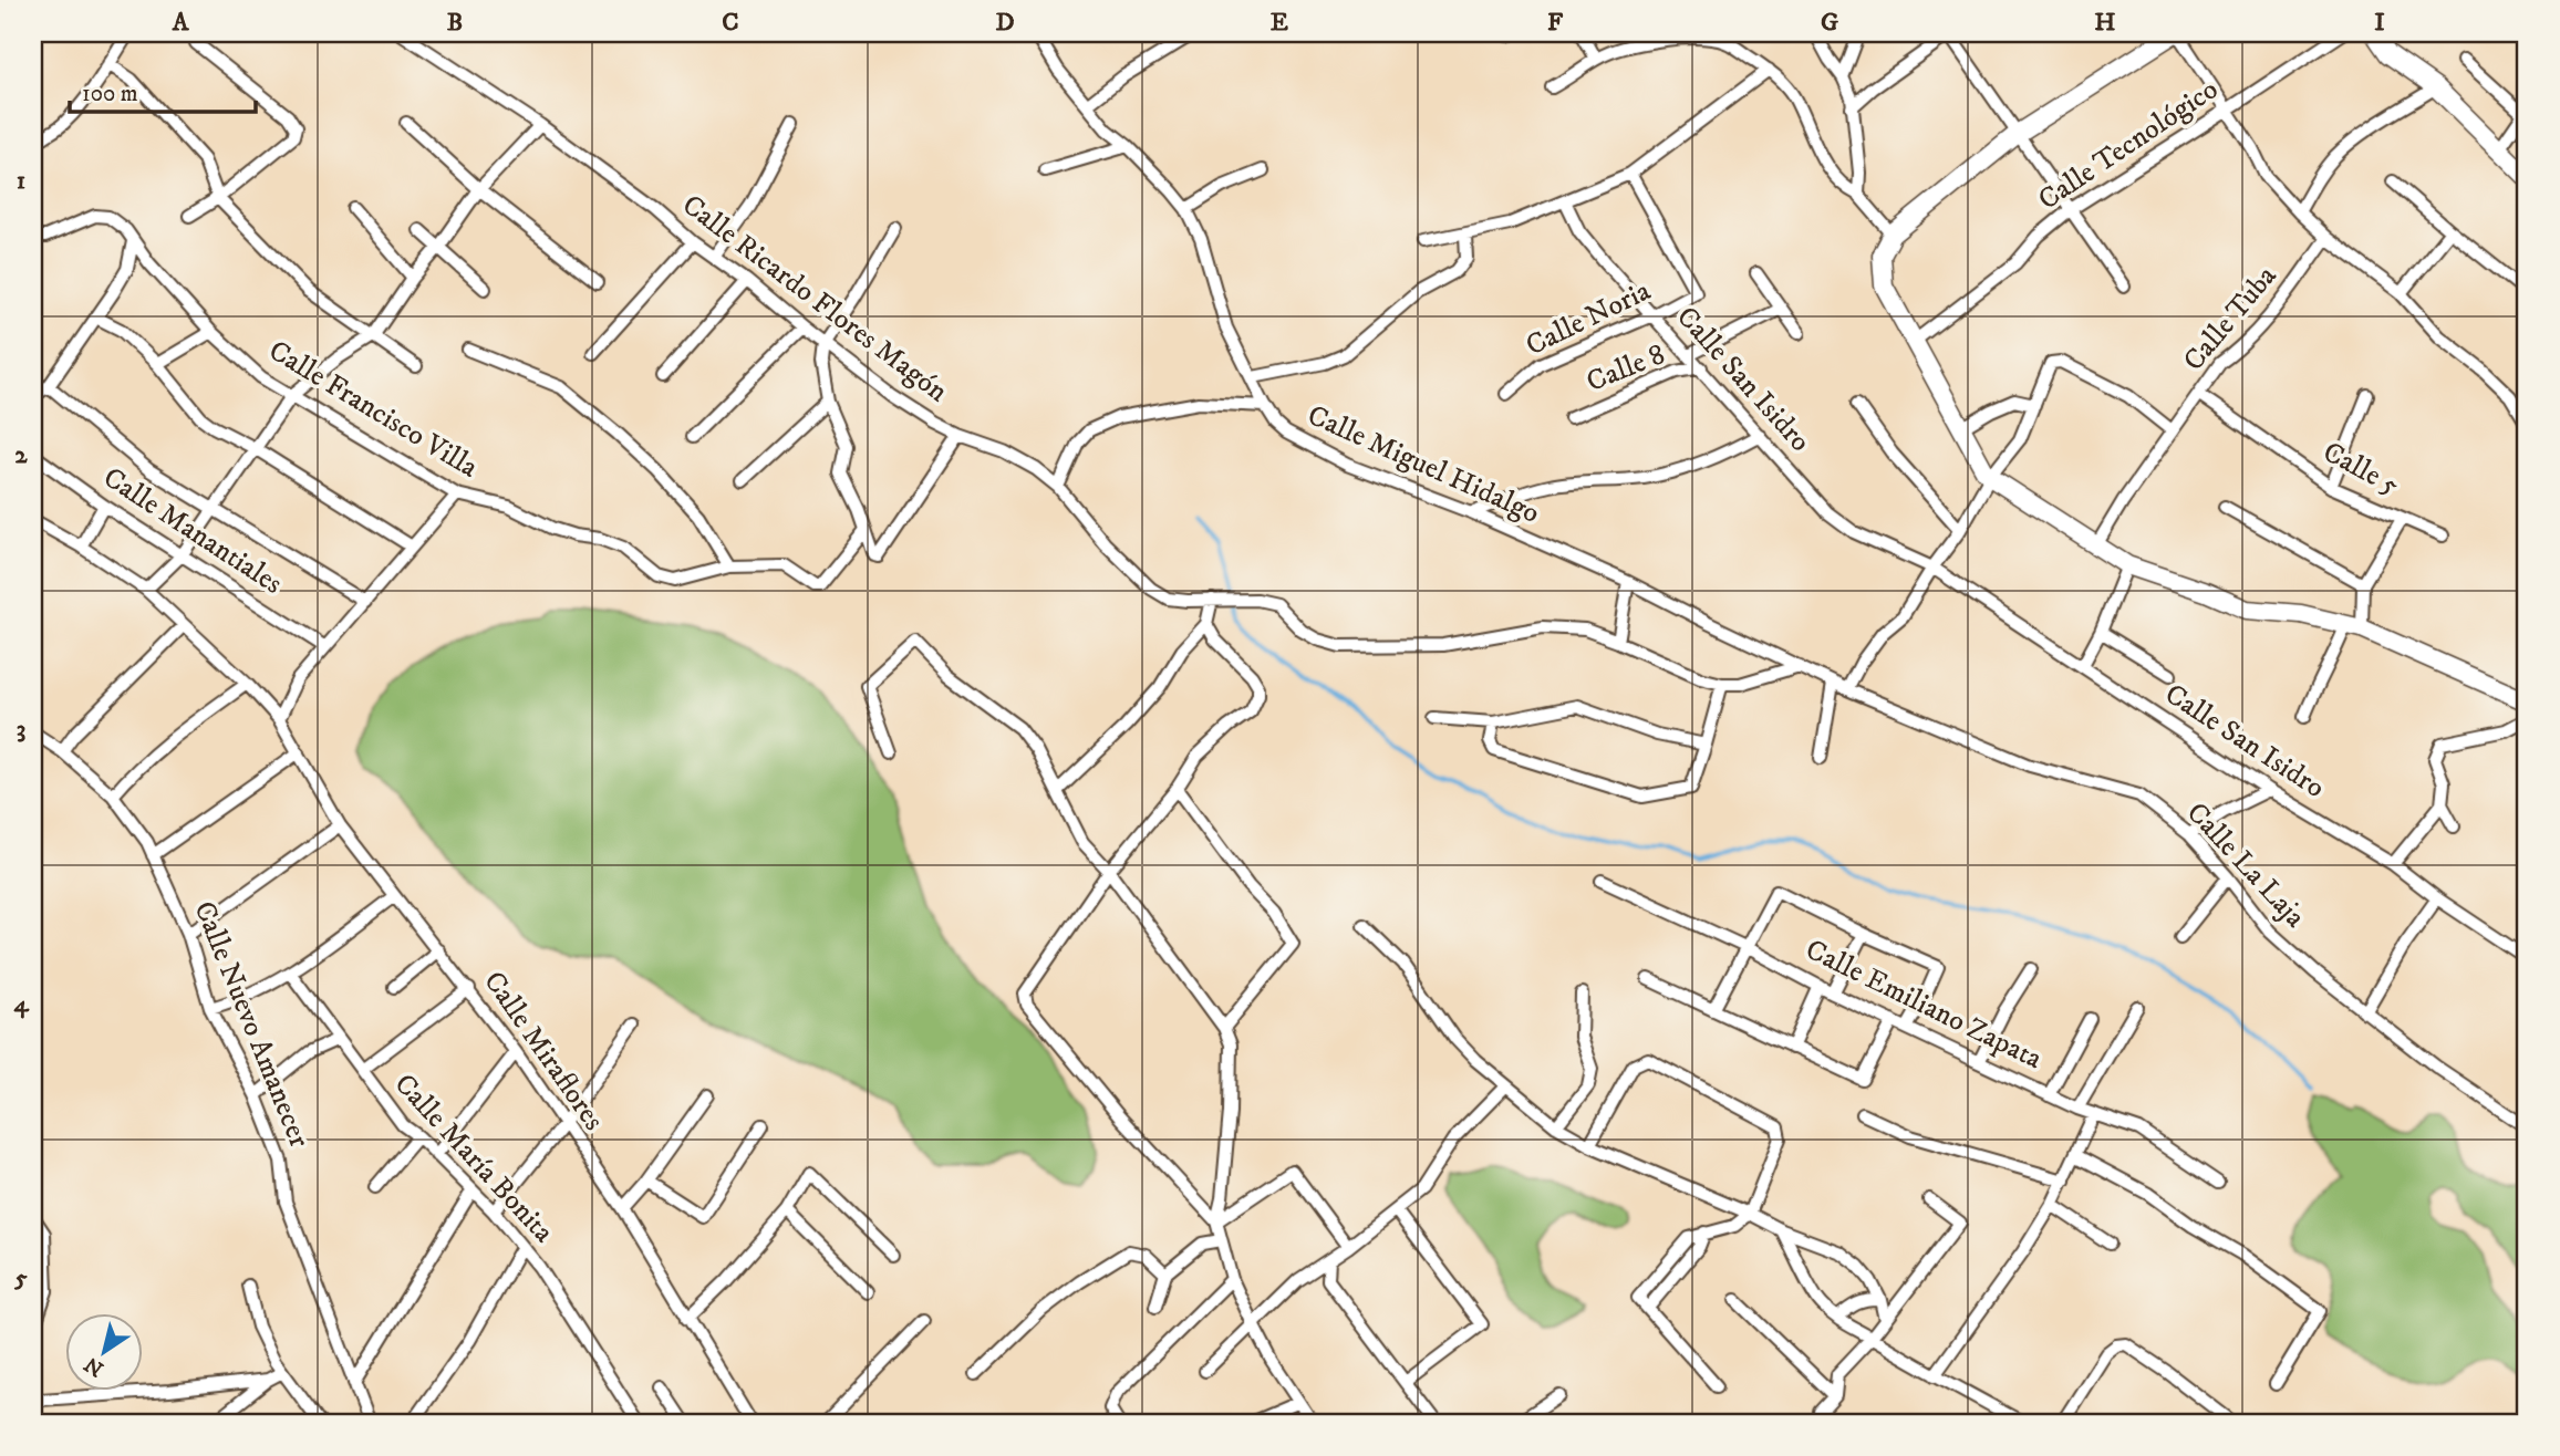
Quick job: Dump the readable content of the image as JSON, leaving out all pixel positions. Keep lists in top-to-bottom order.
{
  "streets": {
    "street": [
      "Calle Tecnológico",
      "Calle Ricardo Flores Magón",
      "Calle Noria",
      "Calle Tuba",
      "Calle 8",
      "Calle San Isidro",
      "Calle Francisco Villa",
      "Calle Miguel Hidalgo",
      "Calle 5",
      "Calle Manantiales",
      "Calle La Laja",
      "Calle Emiliano Zapata",
      "Calle Nuevo Amanecer",
      "Calle Miraflores",
      "Calle María Bonita"
    ]
  },
  "crossings": [
    ["Calle Noria", "Calle San Isidro"],
    ["Calle Tuba", "Calle 5"],
    ["Calle 8", "Calle San Isidro"],
    ["Calle Miguel Hidalgo", "Calle La Laja"]
  ],
  "scale_bar": "100 m",
  "north": "bottom left",
  "grid": {
    "columns": [
      "A",
      "B",
      "C",
      "D",
      "E",
      "F",
      "G",
      "H",
      "I"
    ],
    "rows": [
      "1",
      "2",
      "3",
      "4",
      "5"
    ]
  }
}
